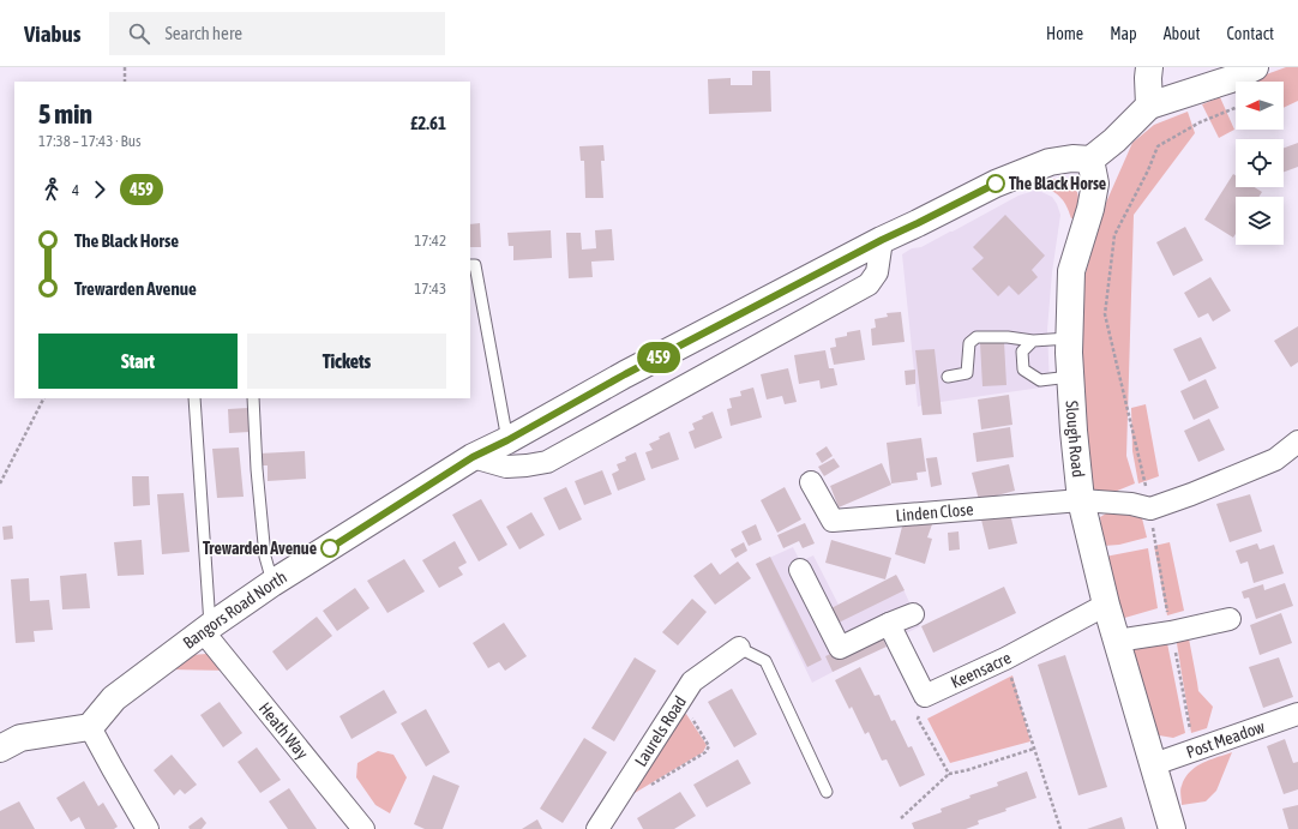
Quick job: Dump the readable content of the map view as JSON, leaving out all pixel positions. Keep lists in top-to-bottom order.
{
  "streets": {
    "street": [
      "Slough Road",
      "Linden Close",
      "Bangors Road North",
      "Keensacre",
      "Heath Way",
      "Laurels Road",
      "Post Meadow"
    ]
  },
  "crossings": [
    ["Slough Road", "Linden Close"],
    ["Slough Road", "Bangors Road North"],
    ["Slough Road", "Keensacre"],
    ["Slough Road", "Post Meadow"],
    ["Bangors Road North", "Heath Way"]
  ],
  "places": ["The Black Horse", "Trewarden Avenue"],
  "lines": ["bus line 459"],
  "north": "left",
  "page": {
    "header": "Viabus",
    "search": "Search here",
    "nav": [
      "Home",
      "Map",
      "About",
      "Contact"
    ],
    "on_map": "459",
    "heading": ["5 min", "17:38 – 17:43 · Bus", "£2.61"],
    "legs": ["4", "459"],
    "list": [
      {
        "name": "The Black Horse",
        "value": "17:42"
      },
      {
        "name": "Trewarden Avenue",
        "value": "17:43"
      }
    ],
    "buttons": ["Start", "Tickets"]
  }
}
